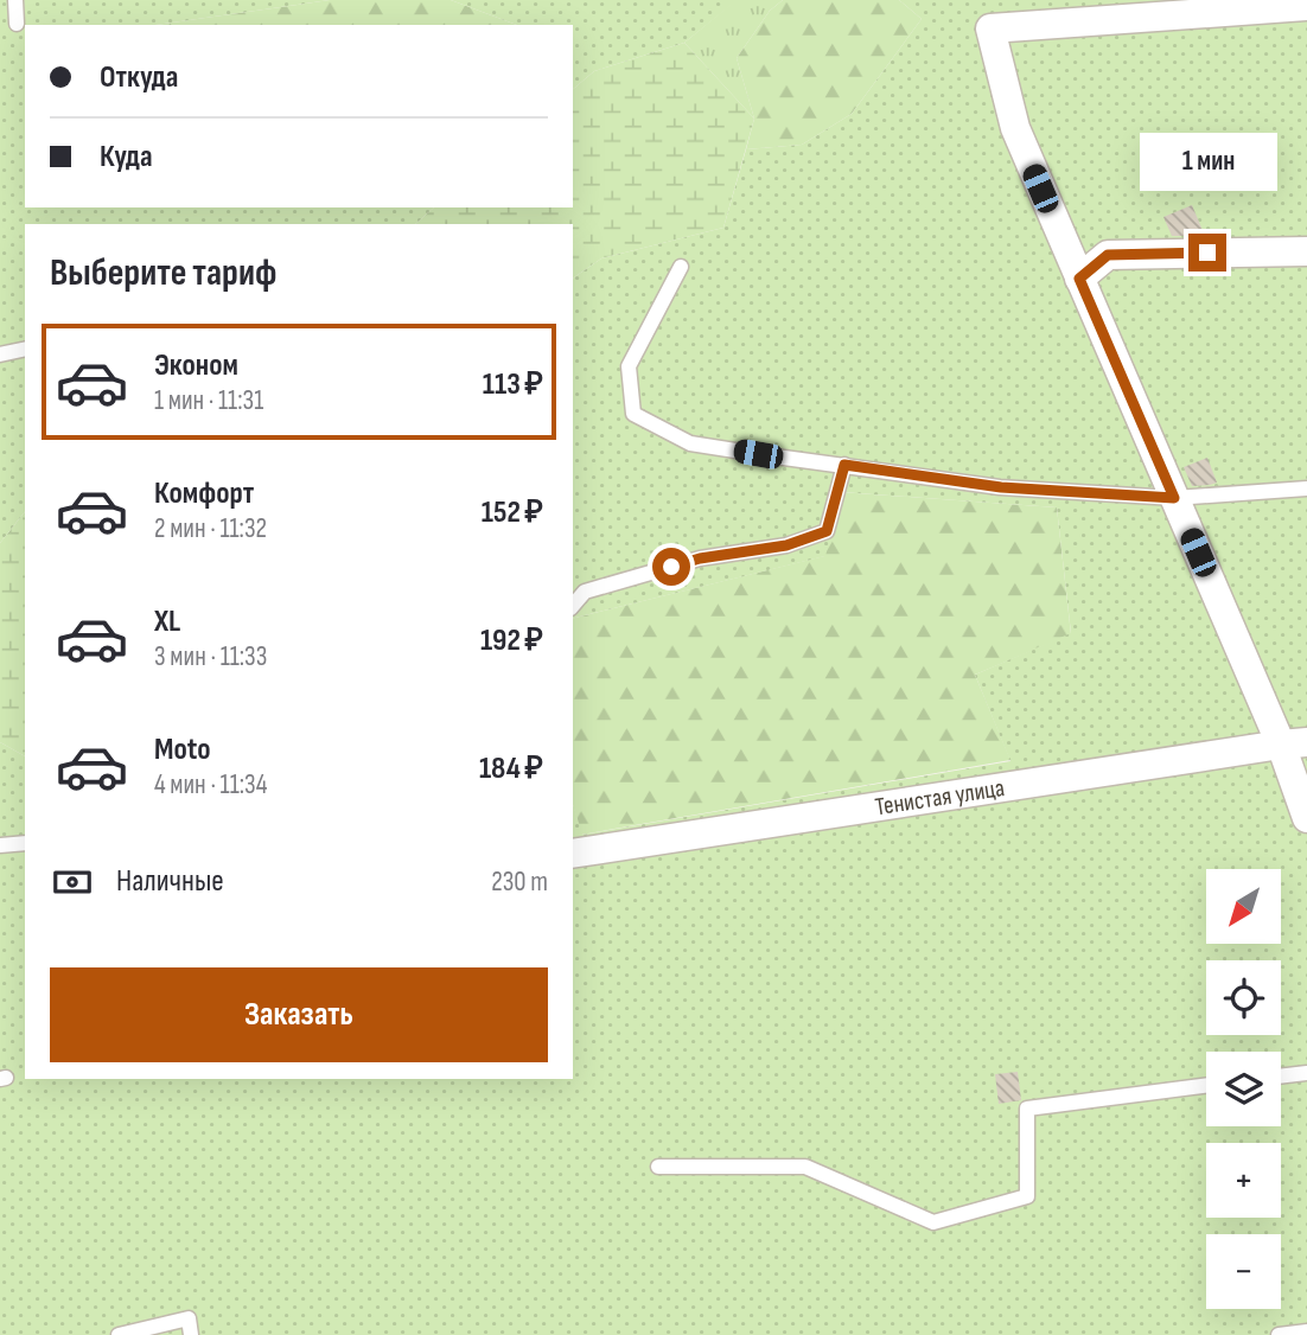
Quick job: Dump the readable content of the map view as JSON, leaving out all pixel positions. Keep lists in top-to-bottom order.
{
  "streets": {
    "street": ["Тенистая улица"]
  },
  "north": "bottom left",
  "page": {
    "banner": ["Откуда", "Куда"],
    "bubble": "1 мин",
    "heading": "Выберите тариф",
    "list": [
      {
        "name": "Эконом",
        "note": "1 мин · 11:31",
        "value": "113 ₽"
      },
      {
        "name": "Комфорт",
        "note": "2 мин · 11:32",
        "value": "152 ₽"
      },
      {
        "name": "XL",
        "note": "3 мин · 11:33",
        "value": "192 ₽"
      },
      {
        "name": "Moto",
        "note": "4 мин · 11:34",
        "value": "184 ₽"
      }
    ],
    "pay": ["Наличные", "230 m"],
    "map_buttons": ["+", "−"],
    "buttons": "Заказать"
  }
}
